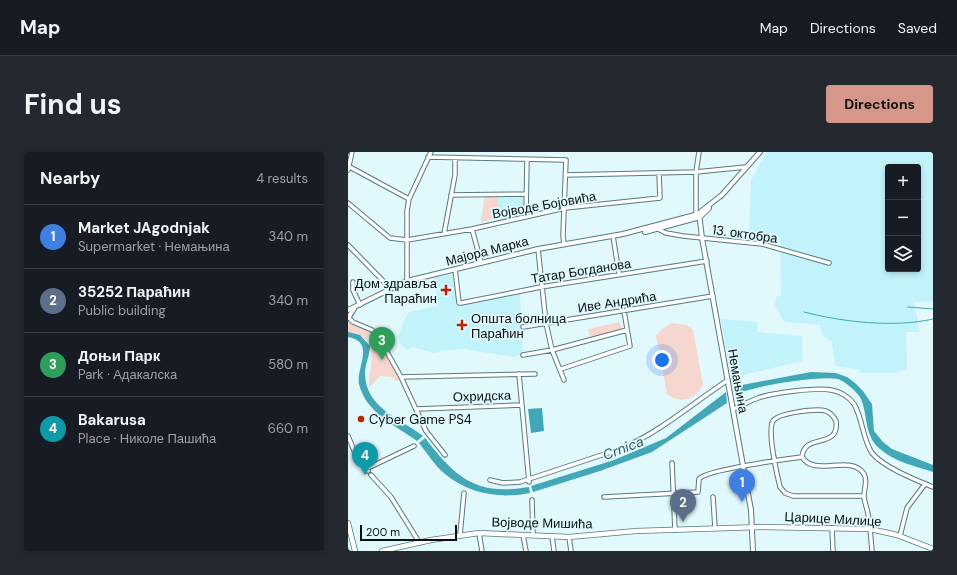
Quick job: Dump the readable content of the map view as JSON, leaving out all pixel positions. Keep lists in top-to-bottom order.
{
  "streets": {
    "main road": ["Царице Милице", "Војводе Мишића"],
    "street": [
      "Војводе Бојовића",
      "13. октобра",
      "Мајора Марка",
      "Татар Богданова",
      "Иве Андрића",
      "Немањина",
      "Охридска"
    ]
  },
  "crossings": [
    ["13. октобра", "Мајора Марка"],
    ["13. октобра", "Немањина"],
    ["Мајора Марка", "Татар Богданова"],
    ["Мајора Марка", "Немањина"],
    ["Татар Богданова", "Немањина"],
    ["Иве Андрића", "Немањина"],
    ["Немањина", "Царице Милице"],
    ["Немањина", "Војводе Мишића"],
    ["Царице Милице", "Војводе Мишића"]
  ],
  "water": ["Crnica"],
  "places": {
    "health": ["Дом здравља Параћин", "Општа болница Параћин"],
    "other": ["Cyber Game PS4"]
  },
  "scale_bar": "200 m",
  "page": {
    "header": "Map",
    "nav": ["Map", "Directions", "Saved"],
    "buttons": "Directions",
    "title": "Find us",
    "heading": ["Nearby", "4 results"],
    "map_buttons": ["+", "−"],
    "list": [
      {
        "mark": "1",
        "name": "Market JAgodnjak",
        "note": "Supermarket · Немањина",
        "value": "340 m"
      },
      {
        "mark": "2",
        "name": "35252 Параћин",
        "note": "Public building",
        "value": "340 m"
      },
      {
        "mark": "3",
        "name": "Доњи Парк",
        "note": "Park · Адакалска",
        "value": "580 m"
      },
      {
        "mark": "4",
        "name": "Bakarusa",
        "note": "Place · Николе Пашића",
        "value": "660 m"
      }
    ],
    "pins": [
      "3",
      "4",
      "1",
      "2"
    ],
    "scale": "200 m"
  }
}
